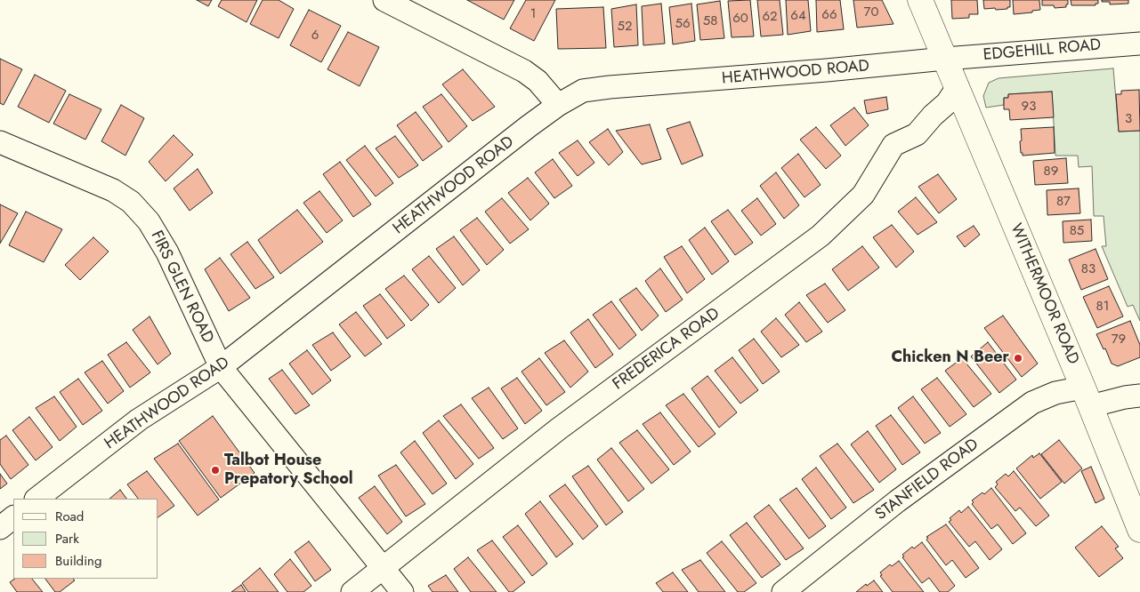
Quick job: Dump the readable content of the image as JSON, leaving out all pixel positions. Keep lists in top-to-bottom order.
{
  "streets": {
    "street": [
      "EDGEHILL ROAD",
      "HEATHWOOD ROAD",
      "FIRS GLEN ROAD",
      "WITHERMOOR ROAD",
      "FREDERICA ROAD",
      "STANFIELD ROAD"
    ]
  },
  "crossings": [
    ["EDGEHILL ROAD", "HEATHWOOD ROAD"],
    ["EDGEHILL ROAD", "WITHERMOOR ROAD"],
    ["HEATHWOOD ROAD", "FIRS GLEN ROAD"],
    ["HEATHWOOD ROAD", "WITHERMOOR ROAD"],
    ["FIRS GLEN ROAD", "FREDERICA ROAD"],
    ["WITHERMOOR ROAD", "FREDERICA ROAD"],
    ["WITHERMOOR ROAD", "STANFIELD ROAD"]
  ],
  "places": ["Chicken N Beer", "Talbot House Prepatory School"],
  "house_numbers": [
    "70",
    "1",
    "66",
    "64",
    "62",
    "60",
    "58",
    "56",
    "52",
    "6",
    "93",
    "3",
    "89",
    "87",
    "85",
    "83",
    "81",
    "79"
  ],
  "legend": ["Road", "Park", "Building"]
}
